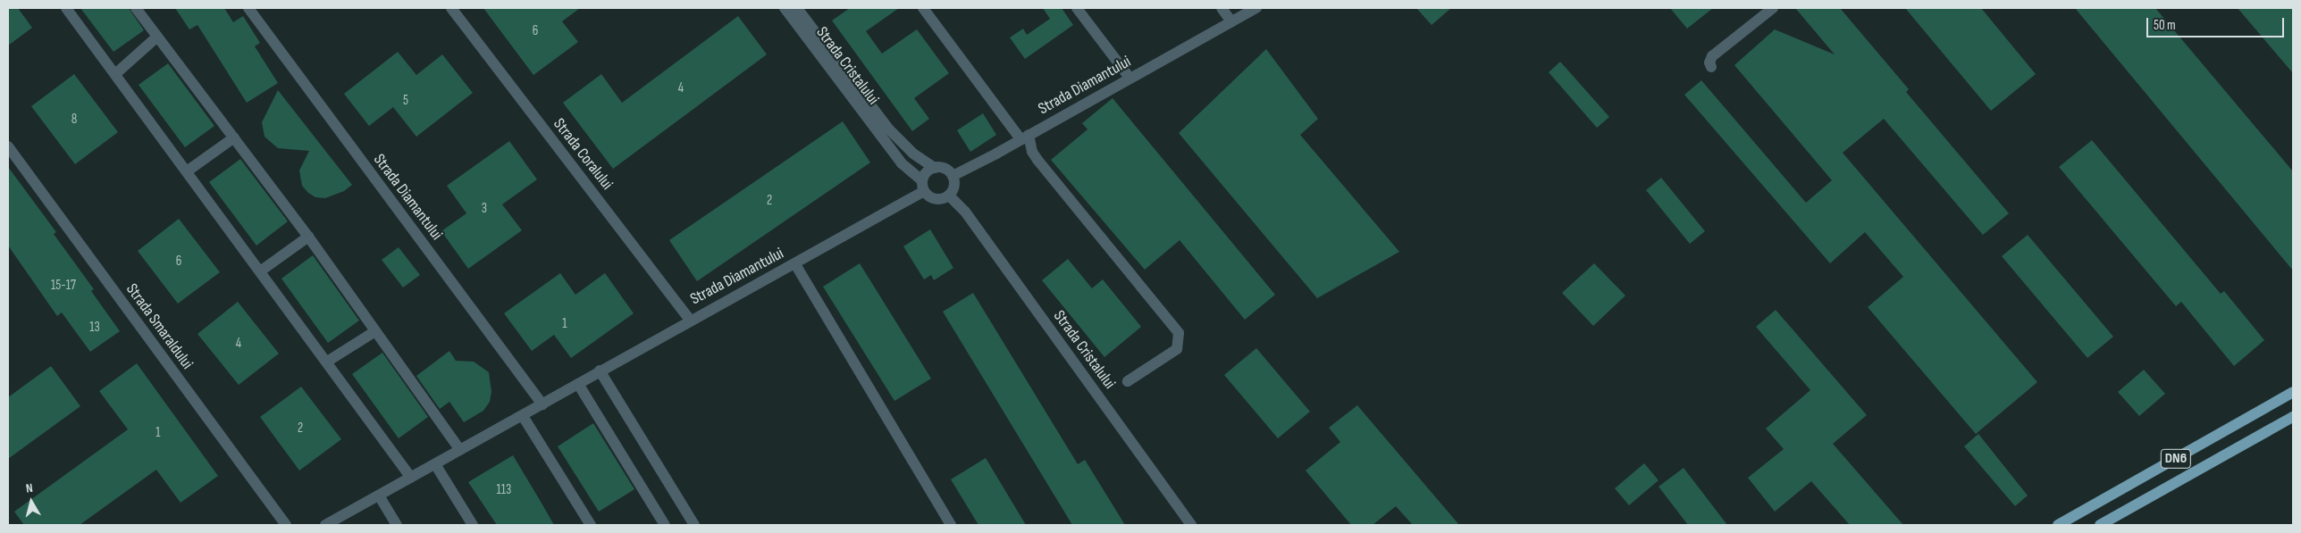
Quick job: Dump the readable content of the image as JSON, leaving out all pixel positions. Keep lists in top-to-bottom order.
{
  "streets": {
    "main road": ["DN6"],
    "street": [
      "Strada Cristalului",
      "Strada Diamantului",
      "Strada Coralului",
      "Strada Smaraldului"
    ]
  },
  "crossings": [
    ["Strada Cristalului", "Strada Diamantului"],
    ["Strada Diamantului", "Strada Coralului"]
  ],
  "house_numbers": [
    "6",
    "4",
    "5",
    "8",
    "2",
    "3",
    "6",
    "15-17",
    "1",
    "13",
    "4",
    "2",
    "1",
    "113"
  ],
  "scale_bar": "50 m",
  "north": "top"
}
